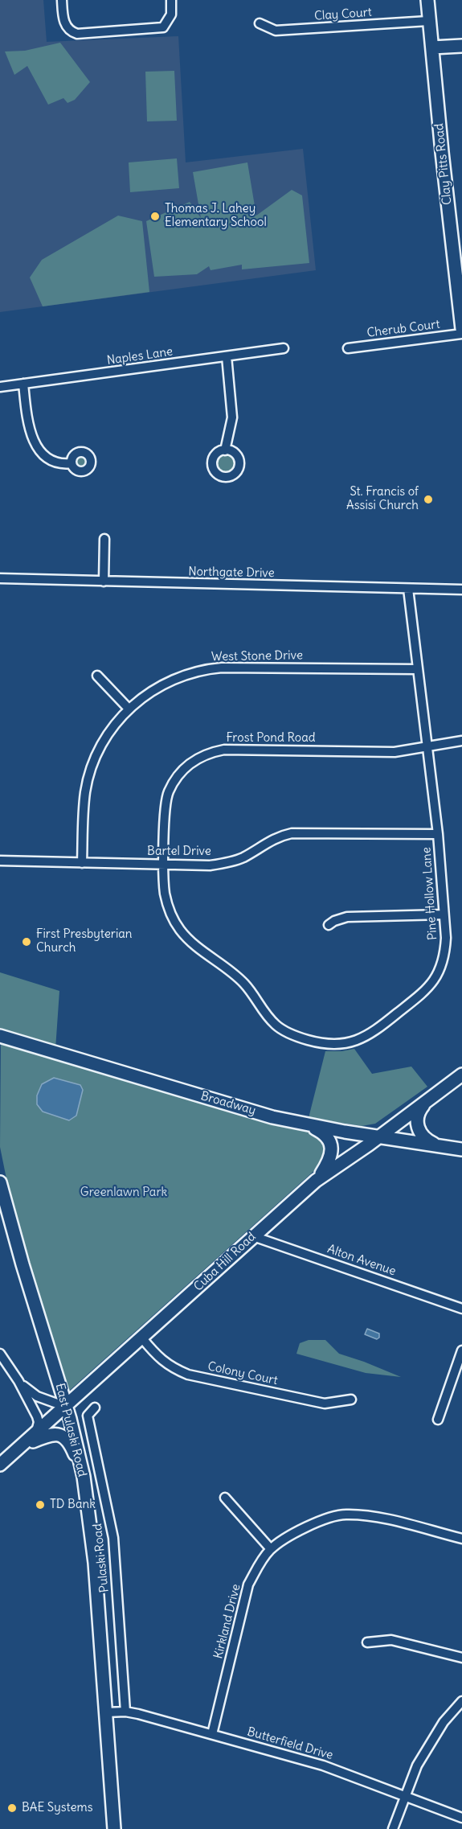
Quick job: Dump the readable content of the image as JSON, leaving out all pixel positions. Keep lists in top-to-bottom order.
{
  "streets": {
    "main road": [
      "Clay Pitts Road",
      "Broadway",
      "Cuba Hill Road",
      "East Pulaski Road"
    ],
    "street": [
      "Clay Court",
      "Cherub Court",
      "Naples Lane",
      "Northgate Drive",
      "West Stone Drive",
      "Frost Pond Road",
      "Bartel Drive",
      "Pine Hollow Lane",
      "Alton Avenue",
      "Colony Court",
      "Pulaski Road",
      "Kirkland Drive",
      "Butterfield Drive"
    ]
  },
  "crossings": [
    ["Clay Court", "Clay Pitts Road"],
    ["Northgate Drive", "Pine Hollow Lane"],
    ["West Stone Drive", "Bartel Drive"],
    ["West Stone Drive", "Pine Hollow Lane"],
    ["Frost Pond Road", "Bartel Drive"],
    ["Frost Pond Road", "Pine Hollow Lane"],
    ["Bartel Drive", "Pine Hollow Lane"],
    ["Broadway", "Cuba Hill Road"],
    ["Alton Avenue", "Cuba Hill Road"],
    ["Cuba Hill Road", "Colony Court"],
    ["Cuba Hill Road", "East Pulaski Road"],
    ["East Pulaski Road", "Butterfield Drive"],
    ["Pulaski Road", "Butterfield Drive"],
    ["Kirkland Drive", "Butterfield Drive"]
  ],
  "parks": ["Greenlawn Park"],
  "places": [
    "Thomas J. Lahey Elementary School",
    "St. Francis of Assisi Church",
    "First Presbyterian Church",
    "TD Bank",
    "BAE Systems"
  ]
}
